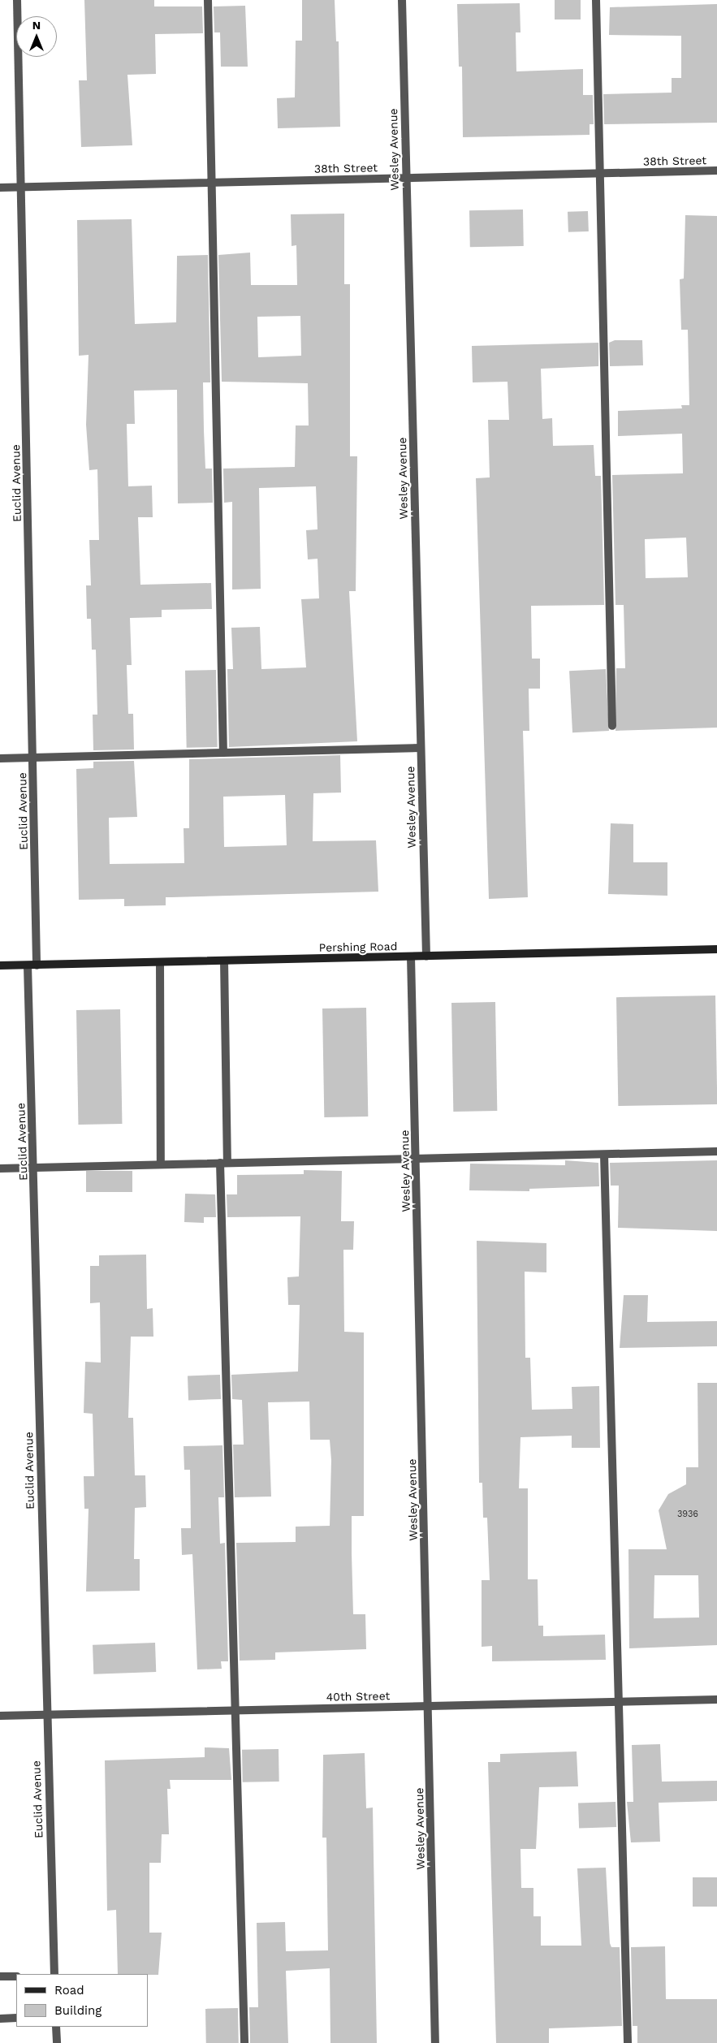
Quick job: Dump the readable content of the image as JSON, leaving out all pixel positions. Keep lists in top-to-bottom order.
{
  "streets": {
    "main road": ["Pershing Road"],
    "street": [
      "Wesley Avenue",
      "38th Street",
      "Euclid Avenue",
      "40th Street"
    ]
  },
  "crossings": [
    ["Wesley Avenue", "38th Street"],
    ["Wesley Avenue", "Pershing Road"],
    ["Wesley Avenue", "40th Street"],
    ["38th Street", "Euclid Avenue"],
    ["Euclid Avenue", "Pershing Road"],
    ["Euclid Avenue", "40th Street"]
  ],
  "house_numbers": ["3936"],
  "legend": ["Road", "Building"],
  "north": "top"
}
